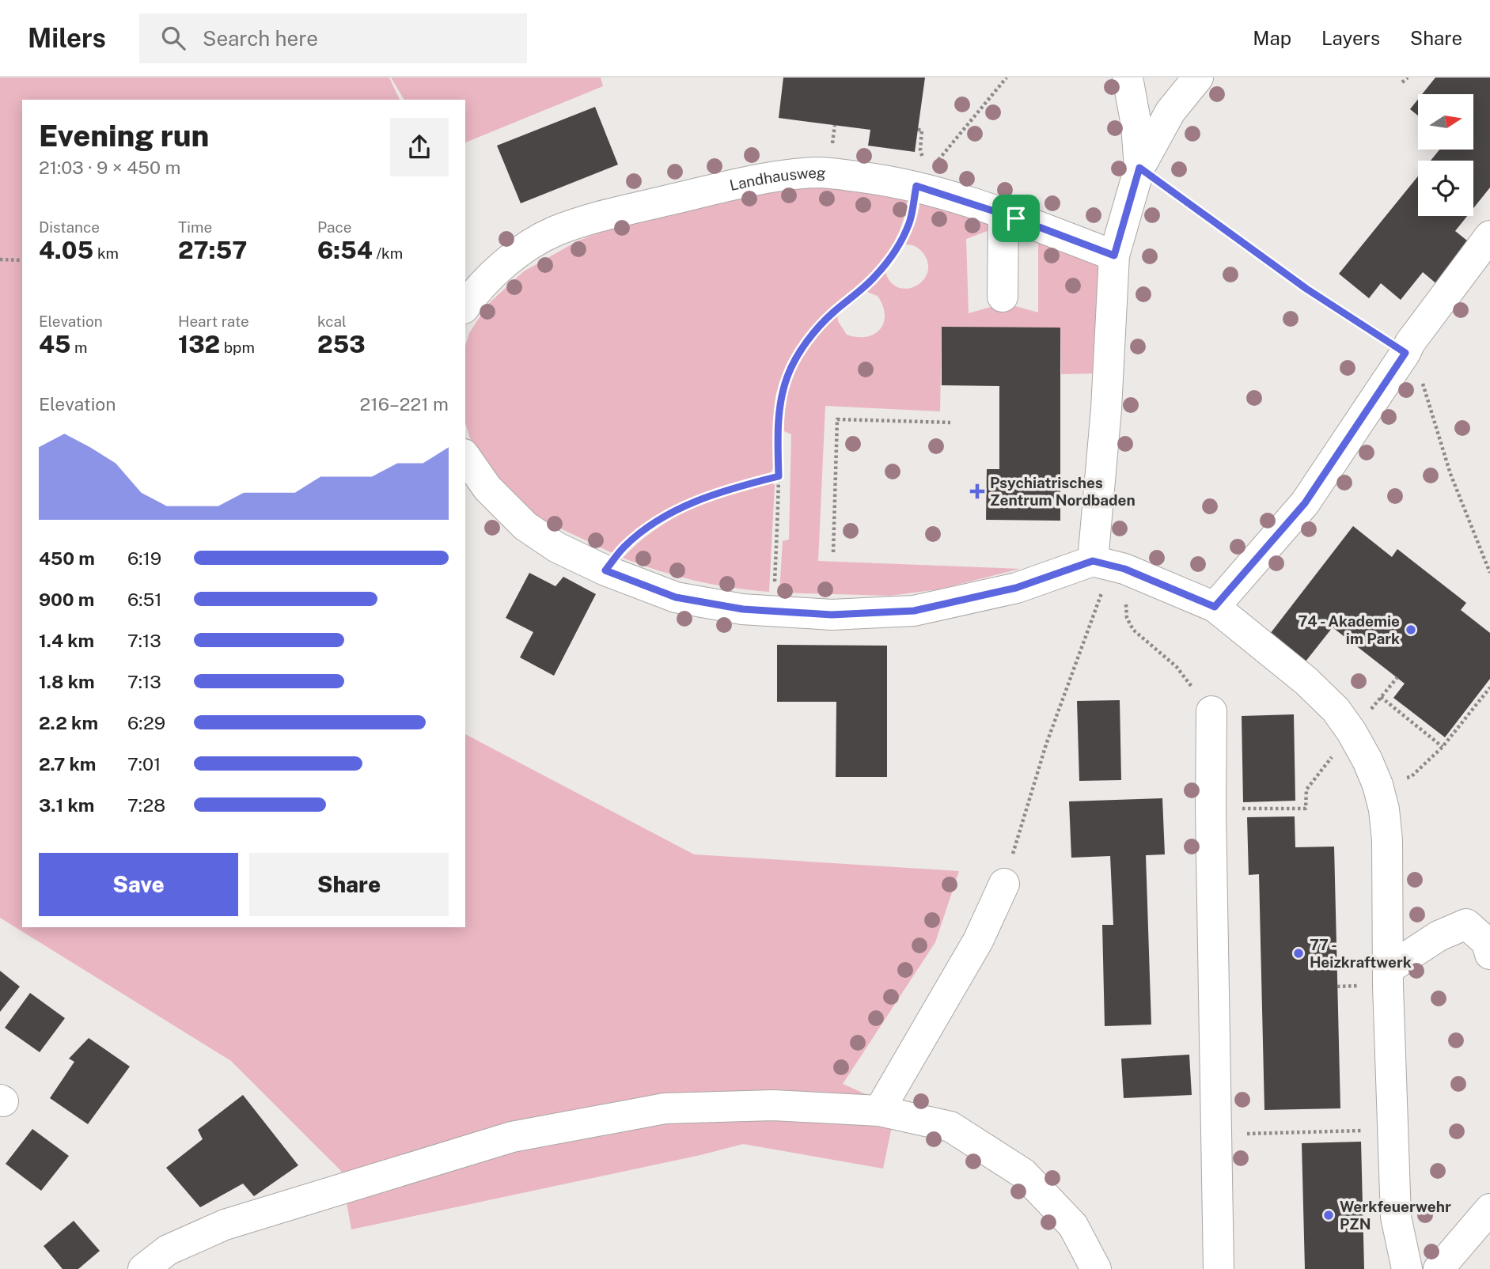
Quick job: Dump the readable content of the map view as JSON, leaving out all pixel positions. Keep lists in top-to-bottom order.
{
  "streets": {
    "lane": ["Landhausweg"]
  },
  "places": {
    "health": ["Psychiatrisches Zentrum Nordbaden"],
    "other": ["74 - Akademie im Park", "77 - Heizkraftwerk", "Werkfeuerwehr PZN"]
  },
  "north": "right",
  "page": {
    "header": "Milers",
    "search": "Search here",
    "nav": ["Map", "Layers", "Share"],
    "heading": ["Evening run", "21:03 · 9 × 450 m"],
    "stats": [
      ["Distance", "4.05 km"],
      ["Time", "27:57"],
      ["Pace", "6:54 /km"],
      ["Elevation", "45 m"],
      ["Heart rate", "132 bpm"],
      ["kcal", "253"]
    ],
    "chart": ["Elevation", "216–221 m"],
    "list": [
      {
        "name": "450 m",
        "note": "6:19"
      },
      {
        "name": "900 m",
        "note": "6:51"
      },
      {
        "name": "1.4 km",
        "note": "7:13"
      },
      {
        "name": "1.8 km",
        "note": "7:13"
      },
      {
        "name": "2.2 km",
        "note": "6:29"
      },
      {
        "name": "2.7 km",
        "note": "7:01"
      },
      {
        "name": "3.1 km",
        "note": "7:28"
      }
    ],
    "buttons": ["Save", "Share"]
  }
}
